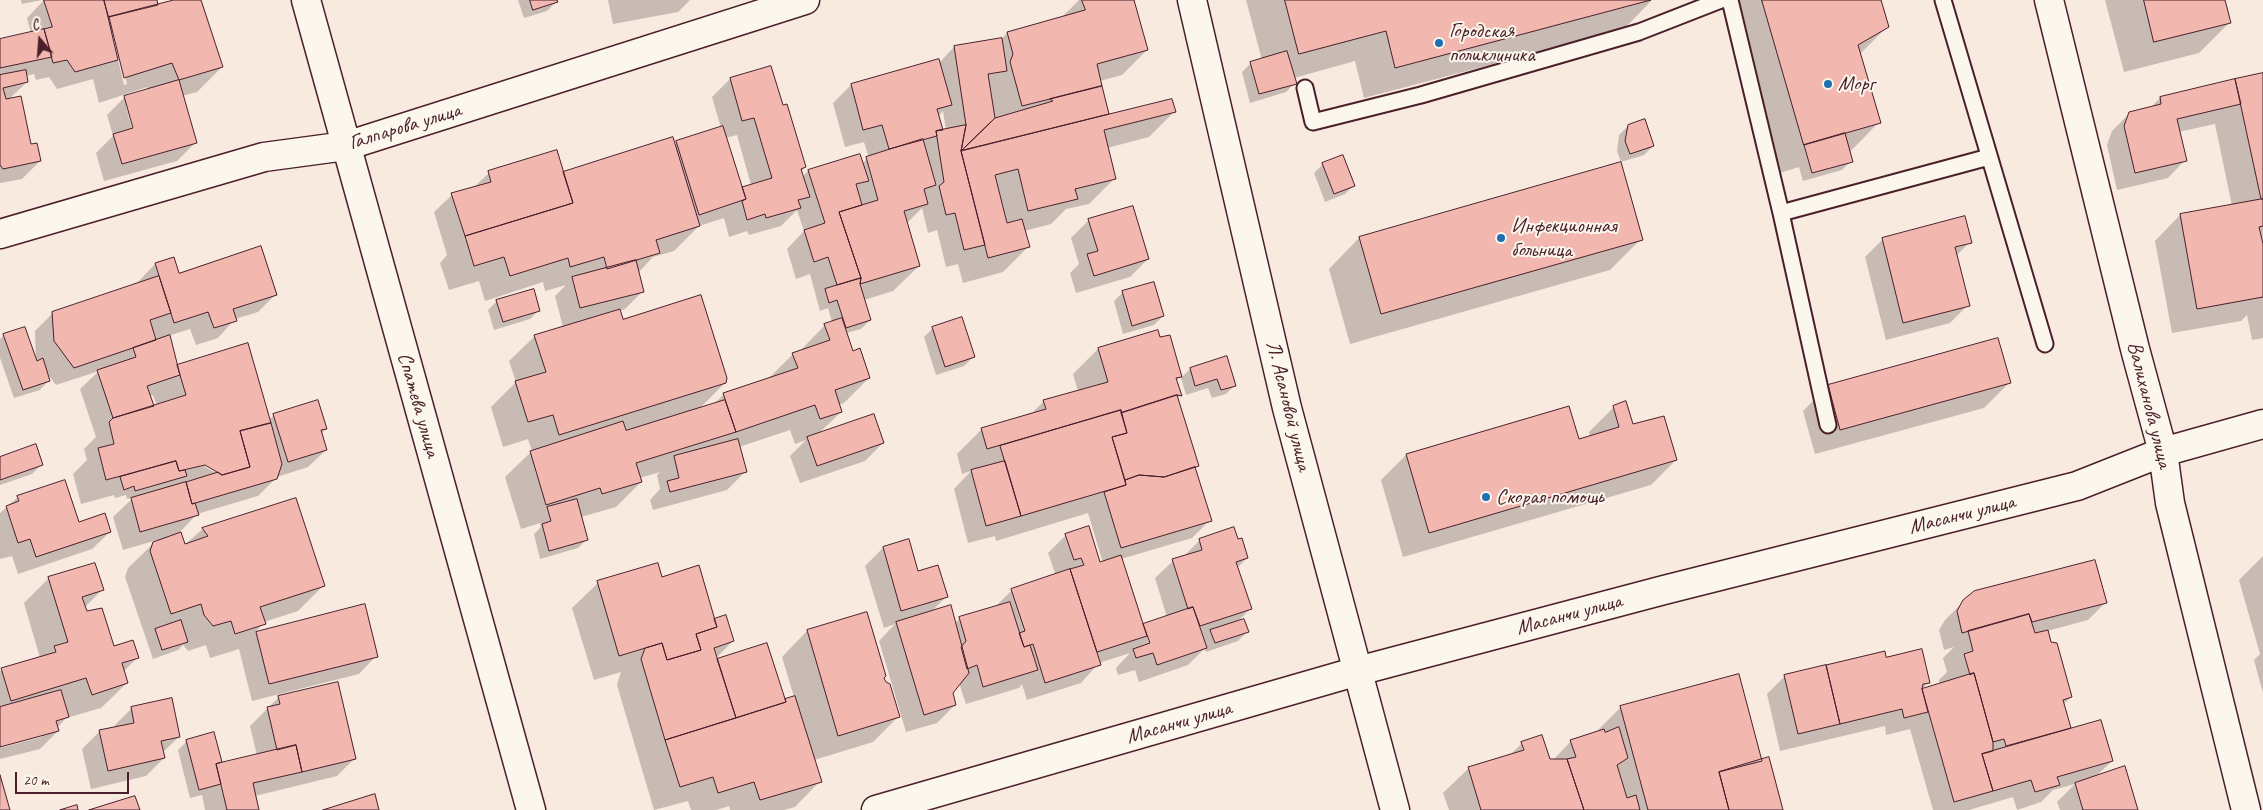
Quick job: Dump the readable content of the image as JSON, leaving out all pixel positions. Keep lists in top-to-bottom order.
{
  "streets": {
    "street": [
      "Галпарова улица",
      "Спатева улица",
      "Валиханова улица",
      "Л. Асановой улица",
      "Масанчи улица"
    ]
  },
  "crossings": [
    ["Галпарова улица", "Спатева улица"],
    ["Валиханова улица", "Масанчи улица"],
    ["Л. Асановой улица", "Масанчи улица"]
  ],
  "places": [
    "Городская поликлиника",
    "Морг",
    "Инфекционная больница",
    "Скорая помощь"
  ],
  "scale_bar": "20 m",
  "north": "top"
}
